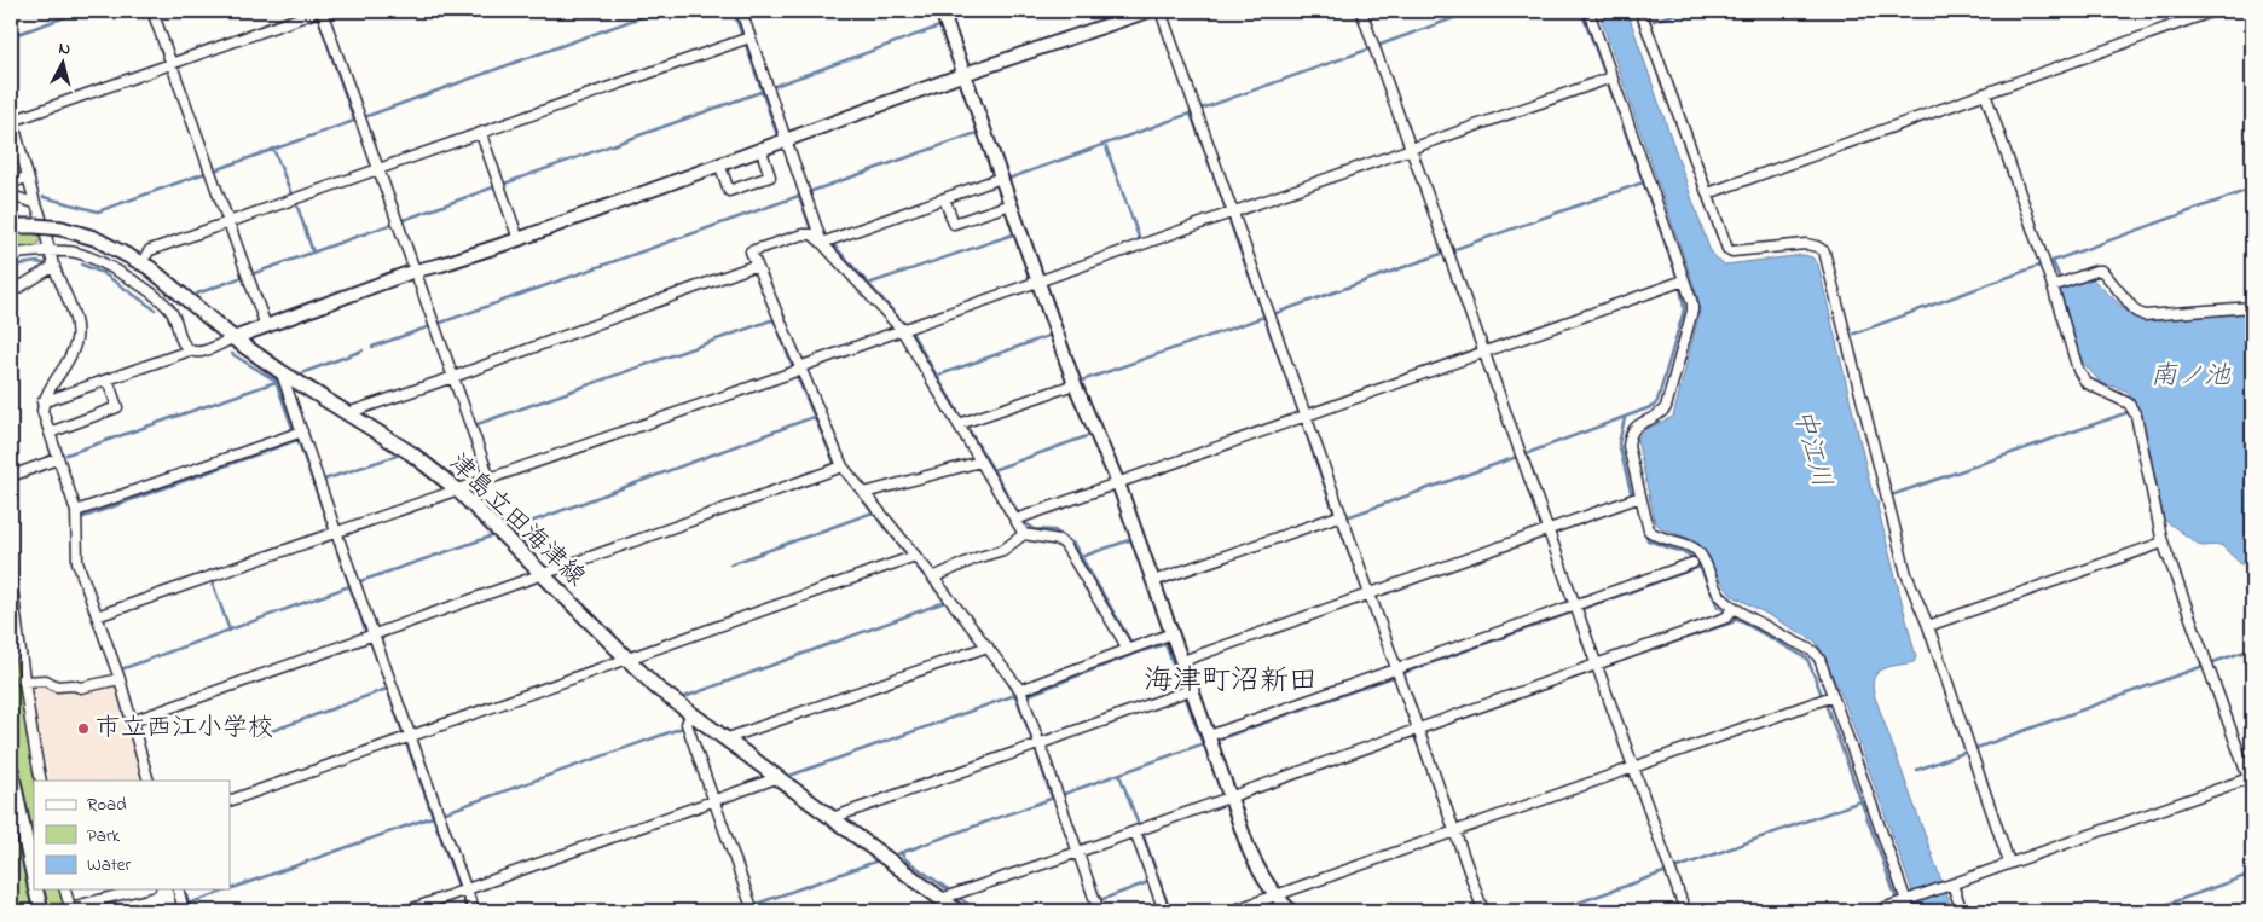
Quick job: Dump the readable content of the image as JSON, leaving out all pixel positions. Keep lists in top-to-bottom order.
{
  "streets": {
    "main road": ["津島立田海津線"]
  },
  "districts": ["海津町沼新田"],
  "water": ["南ノ池", "中江川"],
  "places": ["市立西江小学校"],
  "legend": ["Road", "Park", "Water"],
  "north": "top"
}
